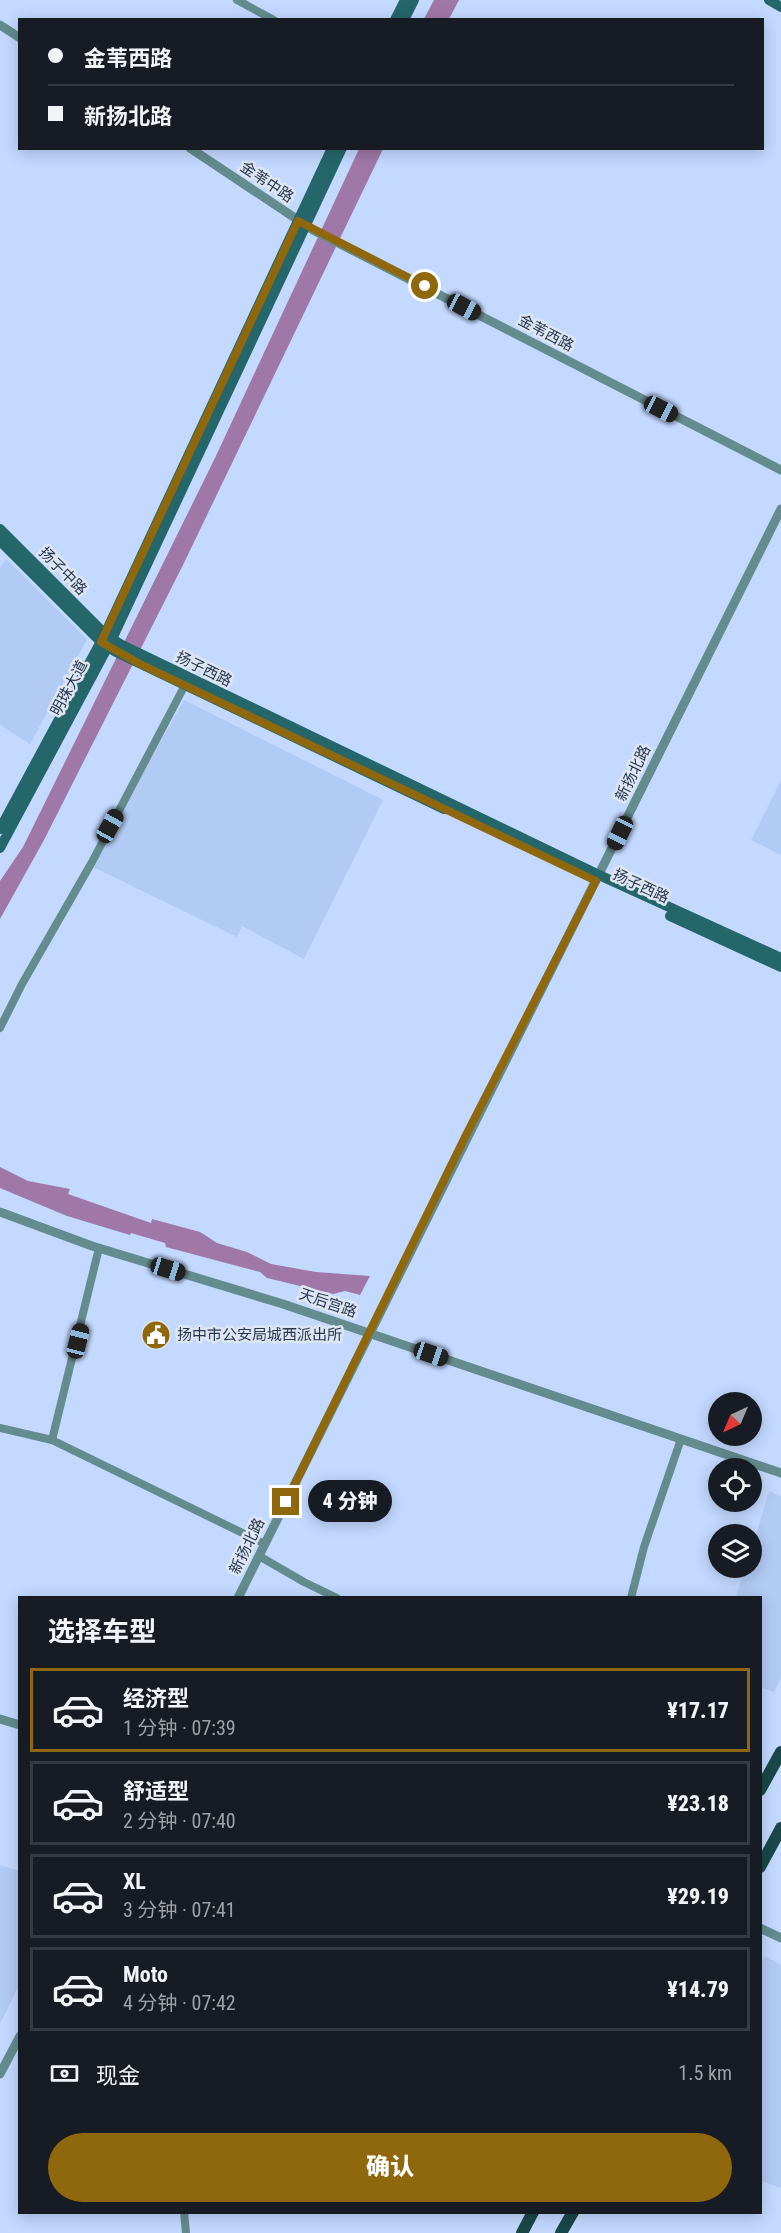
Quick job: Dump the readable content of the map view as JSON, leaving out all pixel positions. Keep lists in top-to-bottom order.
{
  "streets": {
    "main road": ["扬子中路", "扬子西路", "明珠大道"],
    "street": [
      "金苇中路",
      "金苇西路",
      "新扬北路",
      "天后宫路"
    ]
  },
  "crossings": [
    ["金苇中路", "金苇西路"],
    ["金苇中路", "明珠大道"],
    ["金苇西路", "明珠大道"],
    ["扬子中路", "扬子西路"],
    ["扬子中路", "明珠大道"],
    ["扬子西路", "明珠大道"],
    ["扬子西路", "新扬北路"],
    ["新扬北路", "天后宫路"]
  ],
  "places": {
    "public building": ["扬中市公安局城西派出所"]
  },
  "north": "bottom left",
  "page": {
    "banner": ["金苇西路", "新扬北路"],
    "bubble": "4 分钟",
    "heading": "选择车型",
    "list": [
      {
        "name": "经济型",
        "note": "1 分钟 · 07:39",
        "value": "¥17.17"
      },
      {
        "name": "舒适型",
        "note": "2 分钟 · 07:40",
        "value": "¥23.18"
      },
      {
        "name": "XL",
        "note": "3 分钟 · 07:41",
        "value": "¥29.19"
      },
      {
        "name": "Moto",
        "note": "4 分钟 · 07:42",
        "value": "¥14.79"
      }
    ],
    "pay": ["现金", "1.5 km"],
    "buttons": "确认"
  }
}
